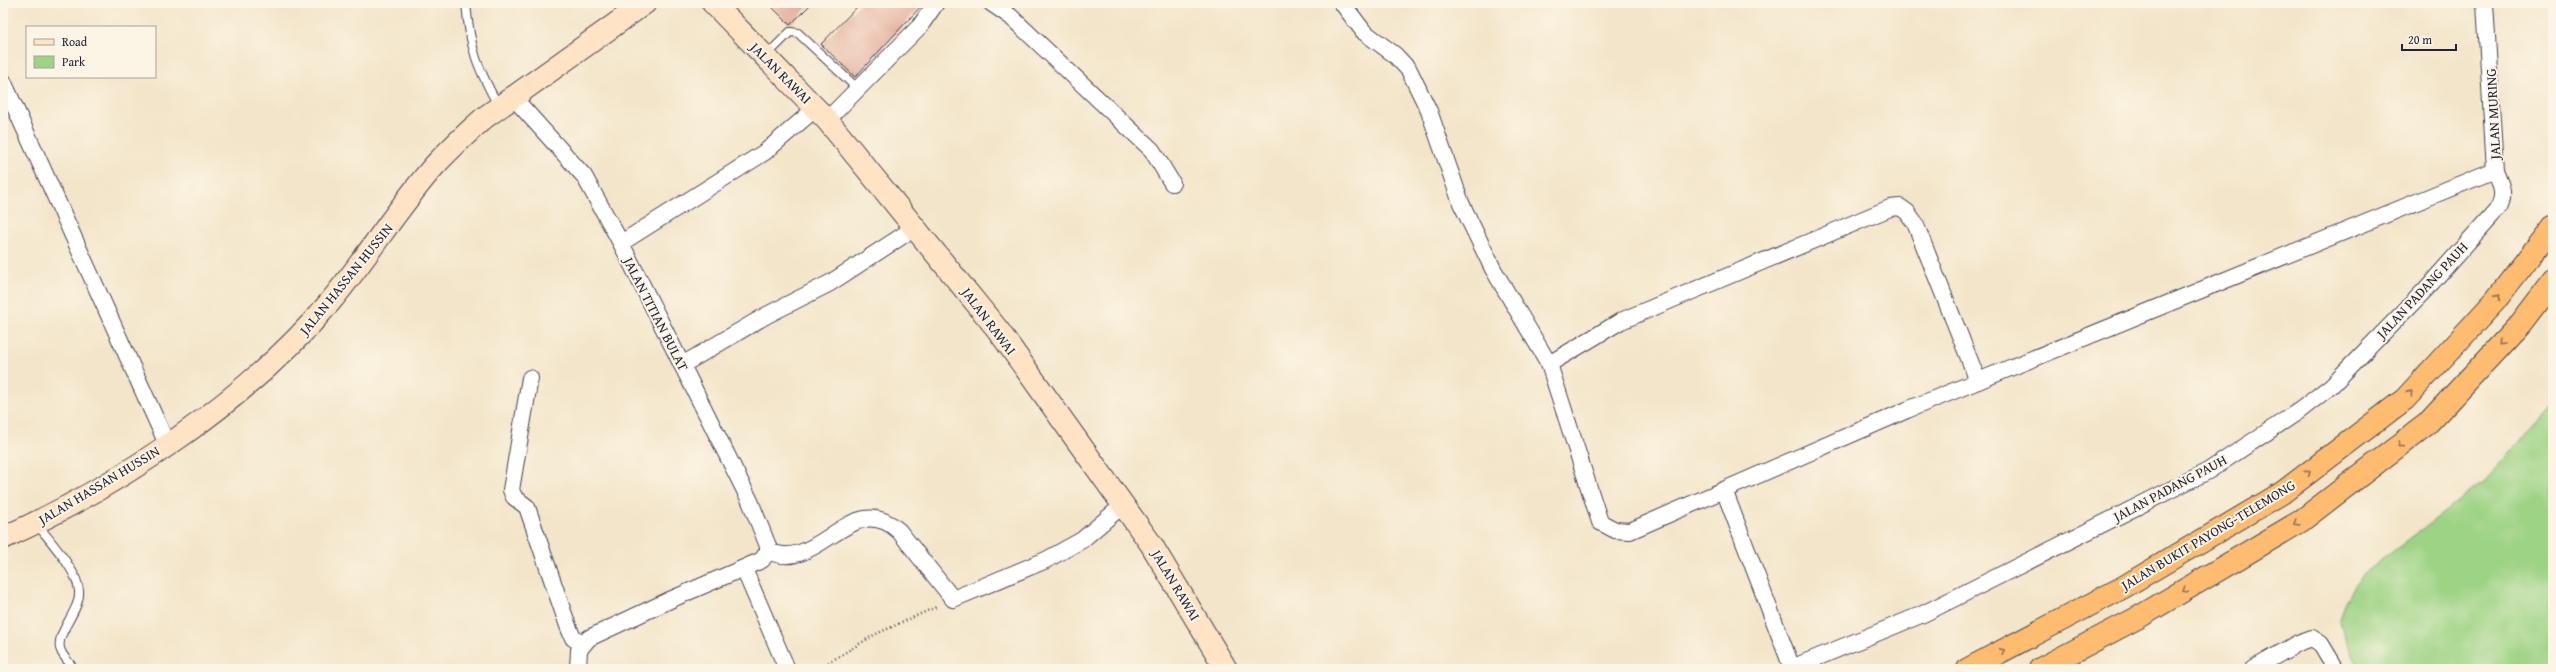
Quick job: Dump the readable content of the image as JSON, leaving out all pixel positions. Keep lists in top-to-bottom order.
{
  "streets": {
    "highway": ["JALAN BUKIT PAYONG-TELEMONG"],
    "main road": ["JALAN RAWAI", "JALAN HASSAN HUSSIN"],
    "street": ["JALAN MURING", "JALAN PADANG PAUH", "JALAN TITIAN BULAT"]
  },
  "crossings": [
    ["JALAN MURING", "JALAN PADANG PAUH"],
    ["JALAN HASSAN HUSSIN", "JALAN TITIAN BULAT"]
  ],
  "legend": ["Road", "Park"],
  "scale_bar": "20 m"
}
